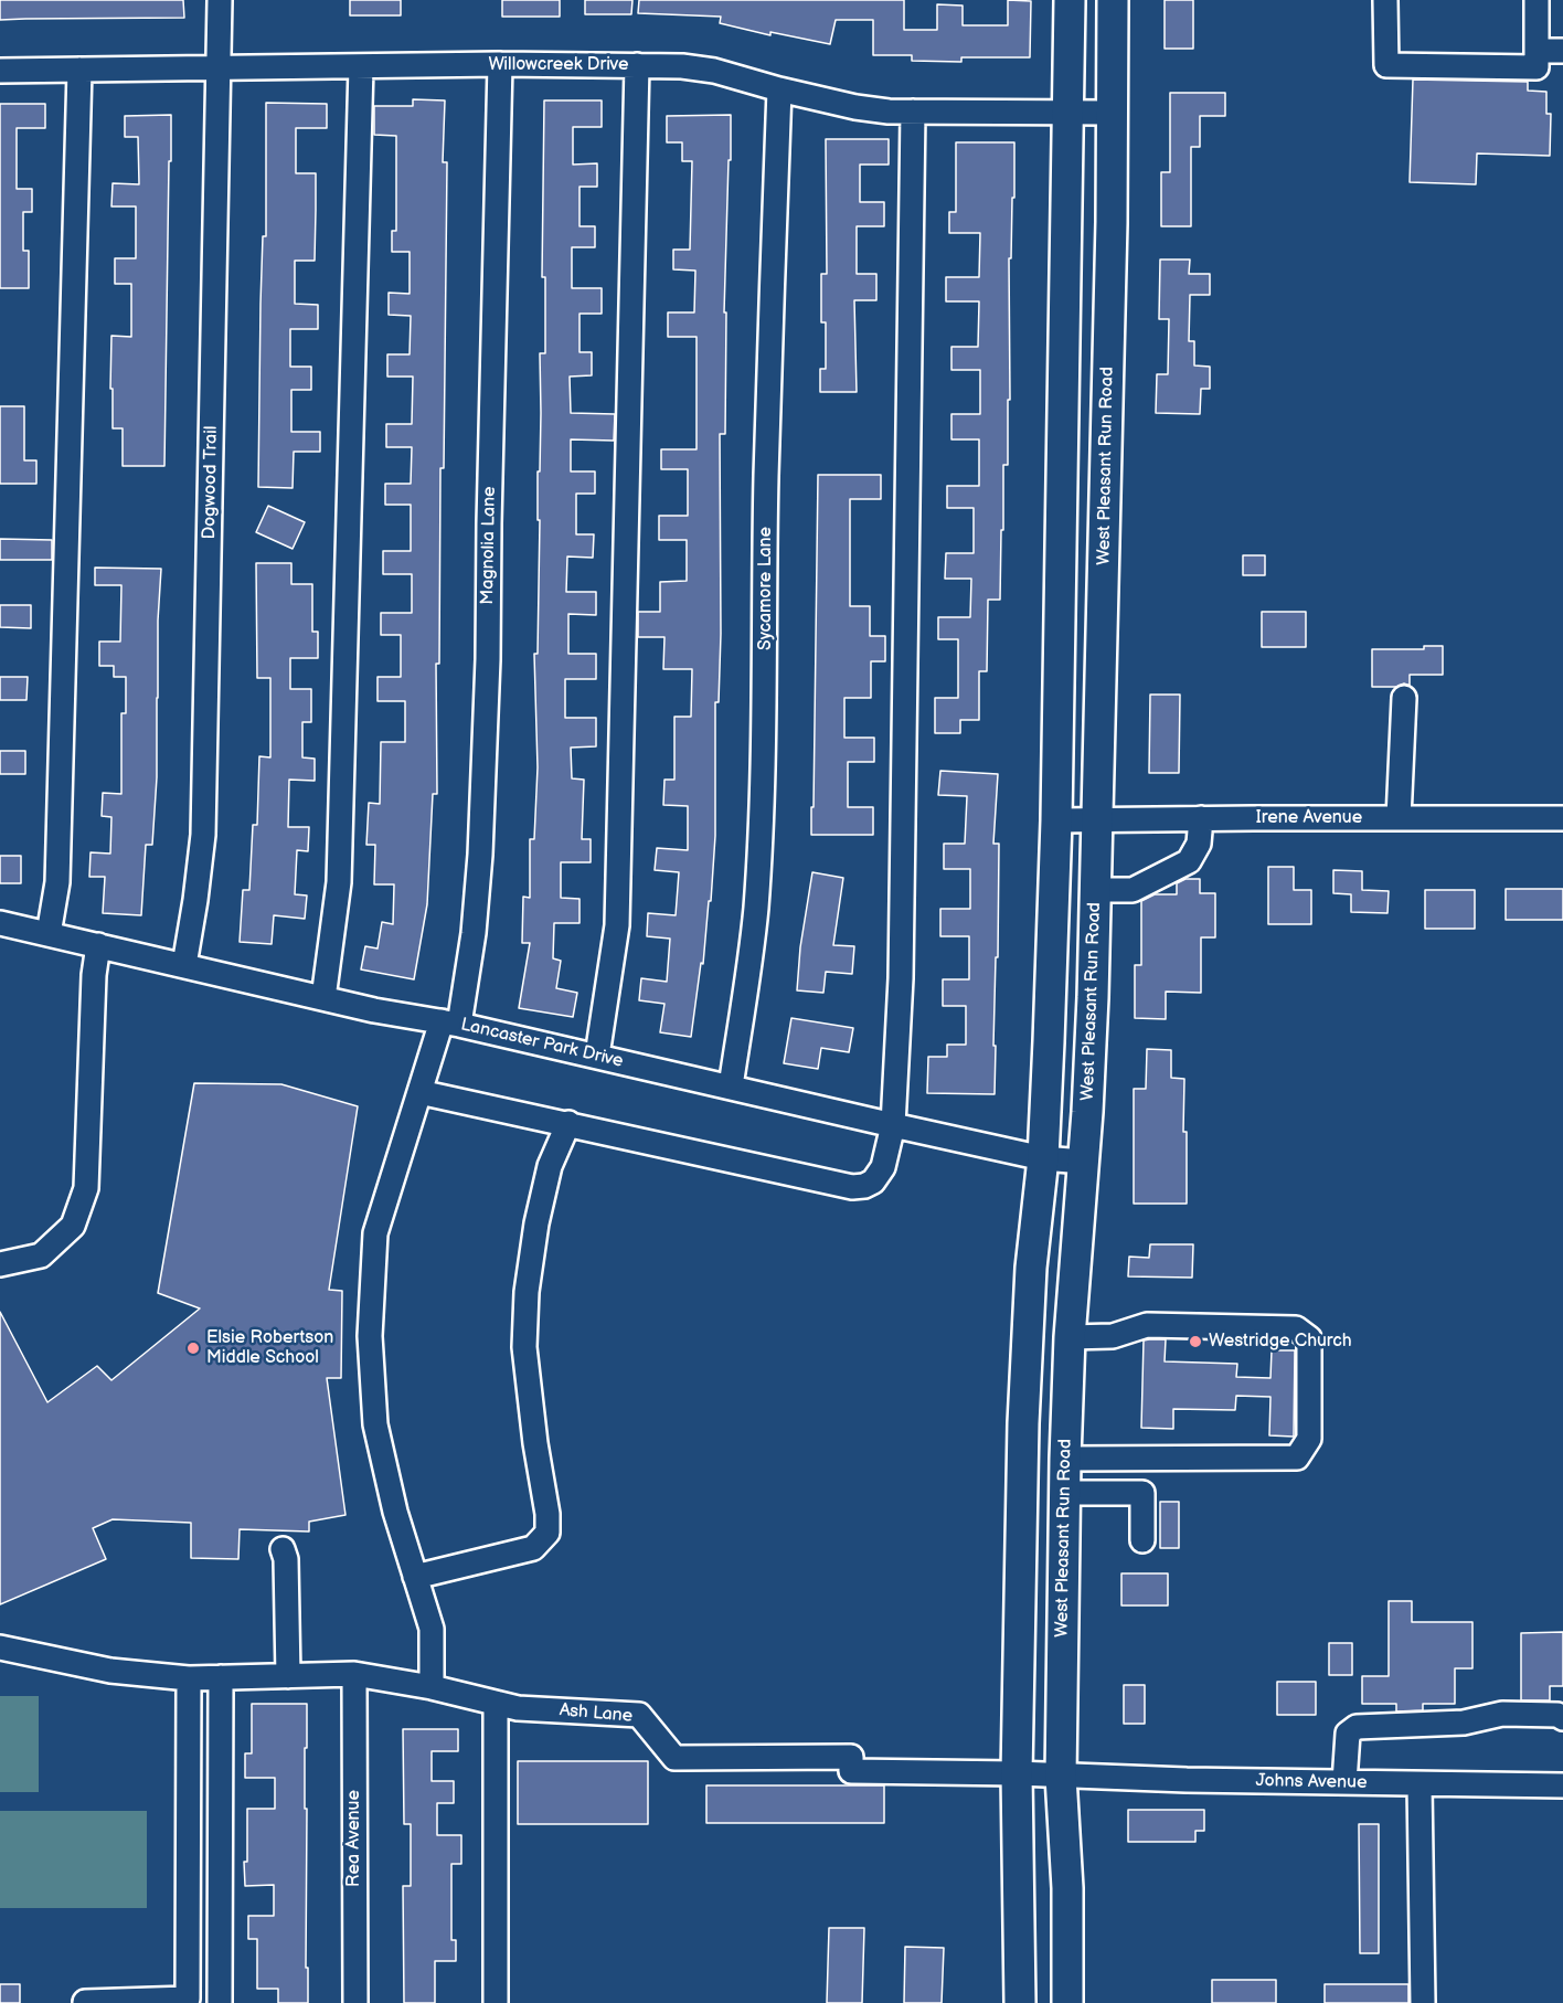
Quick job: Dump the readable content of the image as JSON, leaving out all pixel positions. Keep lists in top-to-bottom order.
{
  "streets": {
    "main road": ["West Pleasant Run Road"],
    "street": [
      "Willowcreek Drive",
      "Dogwood Trail",
      "Magnolia Lane",
      "Sycamore Lane",
      "Irene Avenue",
      "Lancaster Park Drive",
      "Ash Lane",
      "Johns Avenue",
      "Rea Avenue"
    ]
  },
  "crossings": [
    ["Willowcreek Drive", "West Pleasant Run Road"],
    ["Willowcreek Drive", "Dogwood Trail"],
    ["Willowcreek Drive", "Magnolia Lane"],
    ["Willowcreek Drive", "Sycamore Lane"],
    ["West Pleasant Run Road", "Irene Avenue"],
    ["West Pleasant Run Road", "Lancaster Park Drive"],
    ["West Pleasant Run Road", "Ash Lane"],
    ["West Pleasant Run Road", "Johns Avenue"],
    ["Dogwood Trail", "Lancaster Park Drive"],
    ["Magnolia Lane", "Lancaster Park Drive"],
    ["Magnolia Lane", "Ash Lane"],
    ["Sycamore Lane", "Lancaster Park Drive"],
    ["Ash Lane", "Johns Avenue"],
    ["Ash Lane", "Rea Avenue"]
  ],
  "places": ["Westridge Church", "Elsie Robertson Middle School"]
}
